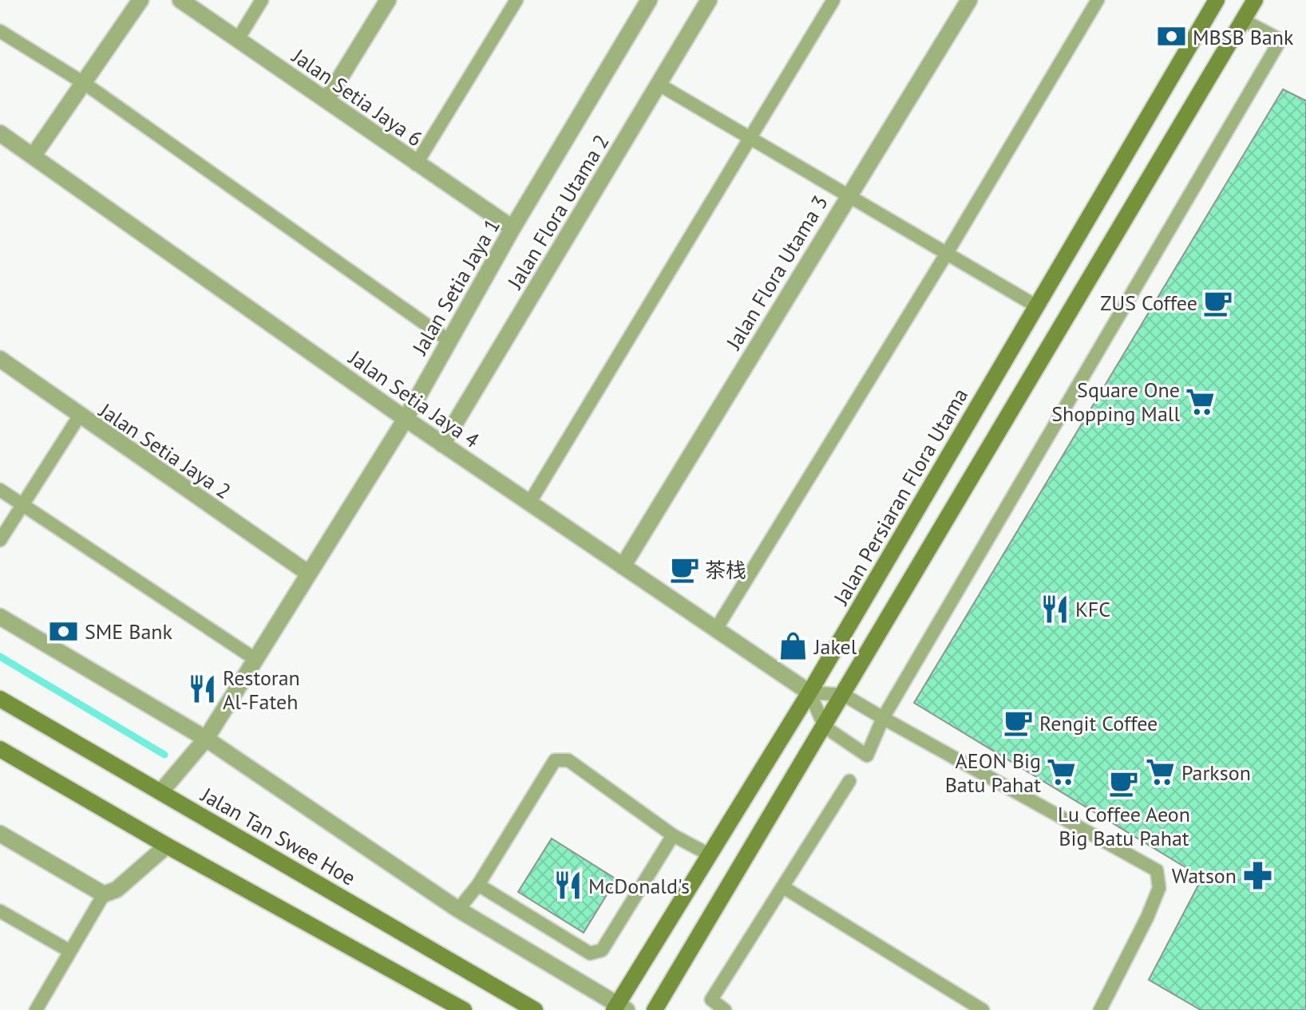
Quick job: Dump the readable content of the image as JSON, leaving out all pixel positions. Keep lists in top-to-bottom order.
{
  "streets": {
    "street": [
      "Jalan Setia Jaya 6",
      "Jalan Flora Utama 2",
      "Jalan Flora Utama 3",
      "Jalan Setia Jaya 1",
      "Jalan Setia Jaya 4",
      "Jalan Setia Jaya 2",
      "Jalan Persiaran Flora Utama",
      "Jalan Tan Swee Hoe"
    ]
  },
  "crossings": [
    ["Jalan Setia Jaya 6", "Jalan Setia Jaya 1"],
    ["Jalan Flora Utama 2", "Jalan Setia Jaya 4"],
    ["Jalan Flora Utama 3", "Jalan Setia Jaya 4"],
    ["Jalan Setia Jaya 1", "Jalan Setia Jaya 4"],
    ["Jalan Setia Jaya 1", "Jalan Setia Jaya 2"],
    ["Jalan Setia Jaya 1", "Jalan Tan Swee Hoe"],
    ["Jalan Setia Jaya 4", "Jalan Persiaran Flora Utama"]
  ],
  "places": {
    "bank": ["MBSB Bank", "SME Bank"],
    "cafe": [
      "ZUS Coffee",
      "茶栈",
      "Rengit Coffee",
      "Lu Coffee Aeon Big Batu Pahat"
    ],
    "supermarket": ["Square One Shopping Mall", "AEON Big Batu Pahat", "Parkson"],
    "restaurant": ["KFC", "Restoran Al-Fateh", "McDonald's"],
    "shop": ["Jakel"],
    "pharmacy": ["Watson"]
  }
}
